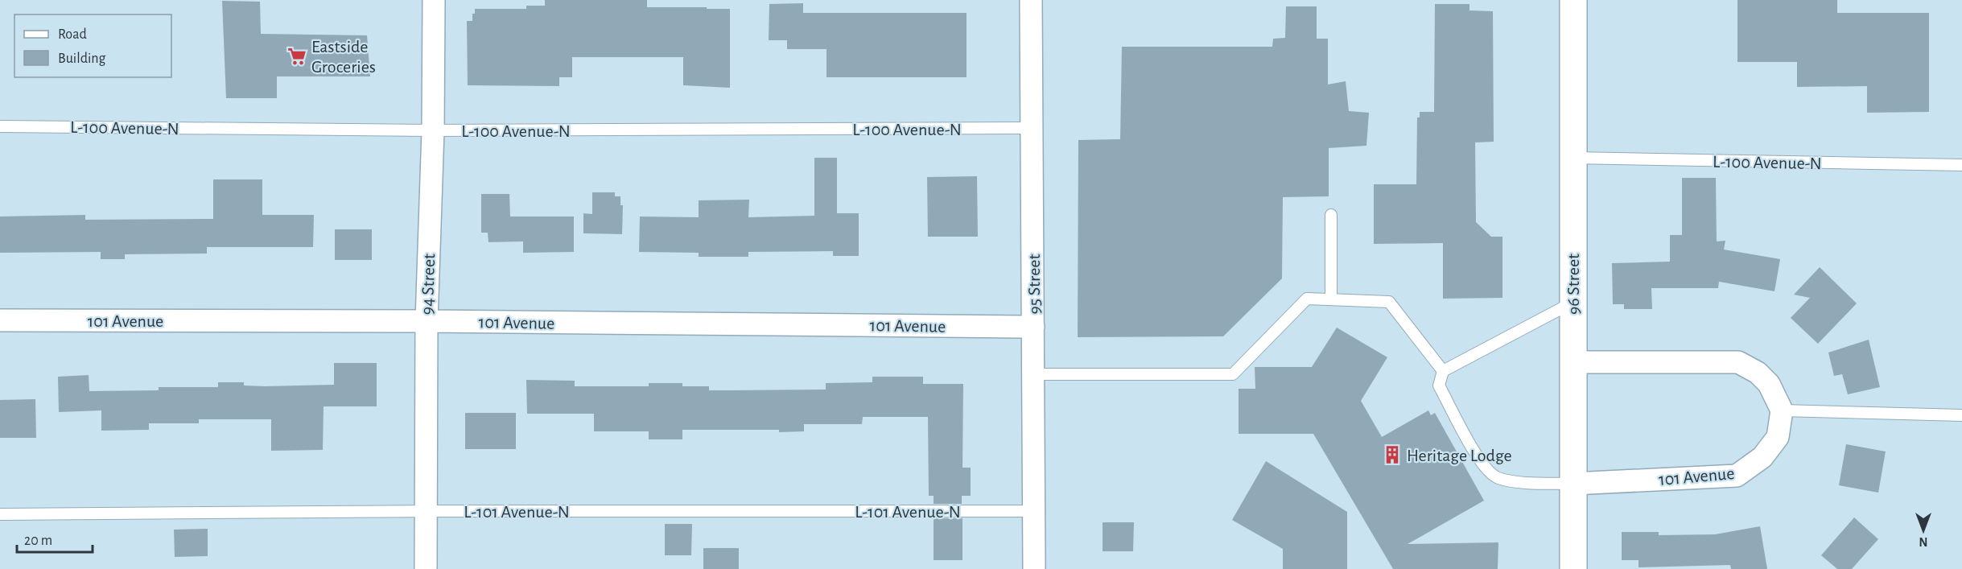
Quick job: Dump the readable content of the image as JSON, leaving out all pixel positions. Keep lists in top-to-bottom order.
{
  "streets": {
    "street": [
      "94 Street",
      "95 Street",
      "96 Street",
      "101 Avenue"
    ],
    "lane": ["L-100 Avenue-N", "L-101 Avenue-N"]
  },
  "crossings": [
    ["L-100 Avenue-N", "94 Street"],
    ["L-100 Avenue-N", "95 Street"],
    ["L-100 Avenue-N", "96 Street"],
    ["94 Street", "101 Avenue"],
    ["94 Street", "L-101 Avenue-N"],
    ["95 Street", "101 Avenue"],
    ["95 Street", "L-101 Avenue-N"],
    ["96 Street", "101 Avenue"]
  ],
  "places": {
    "supermarket": ["Eastside Groceries"],
    "building": ["Heritage Lodge"]
  },
  "legend": ["Road", "Building"],
  "scale_bar": "20 m",
  "north": "bottom"
}
